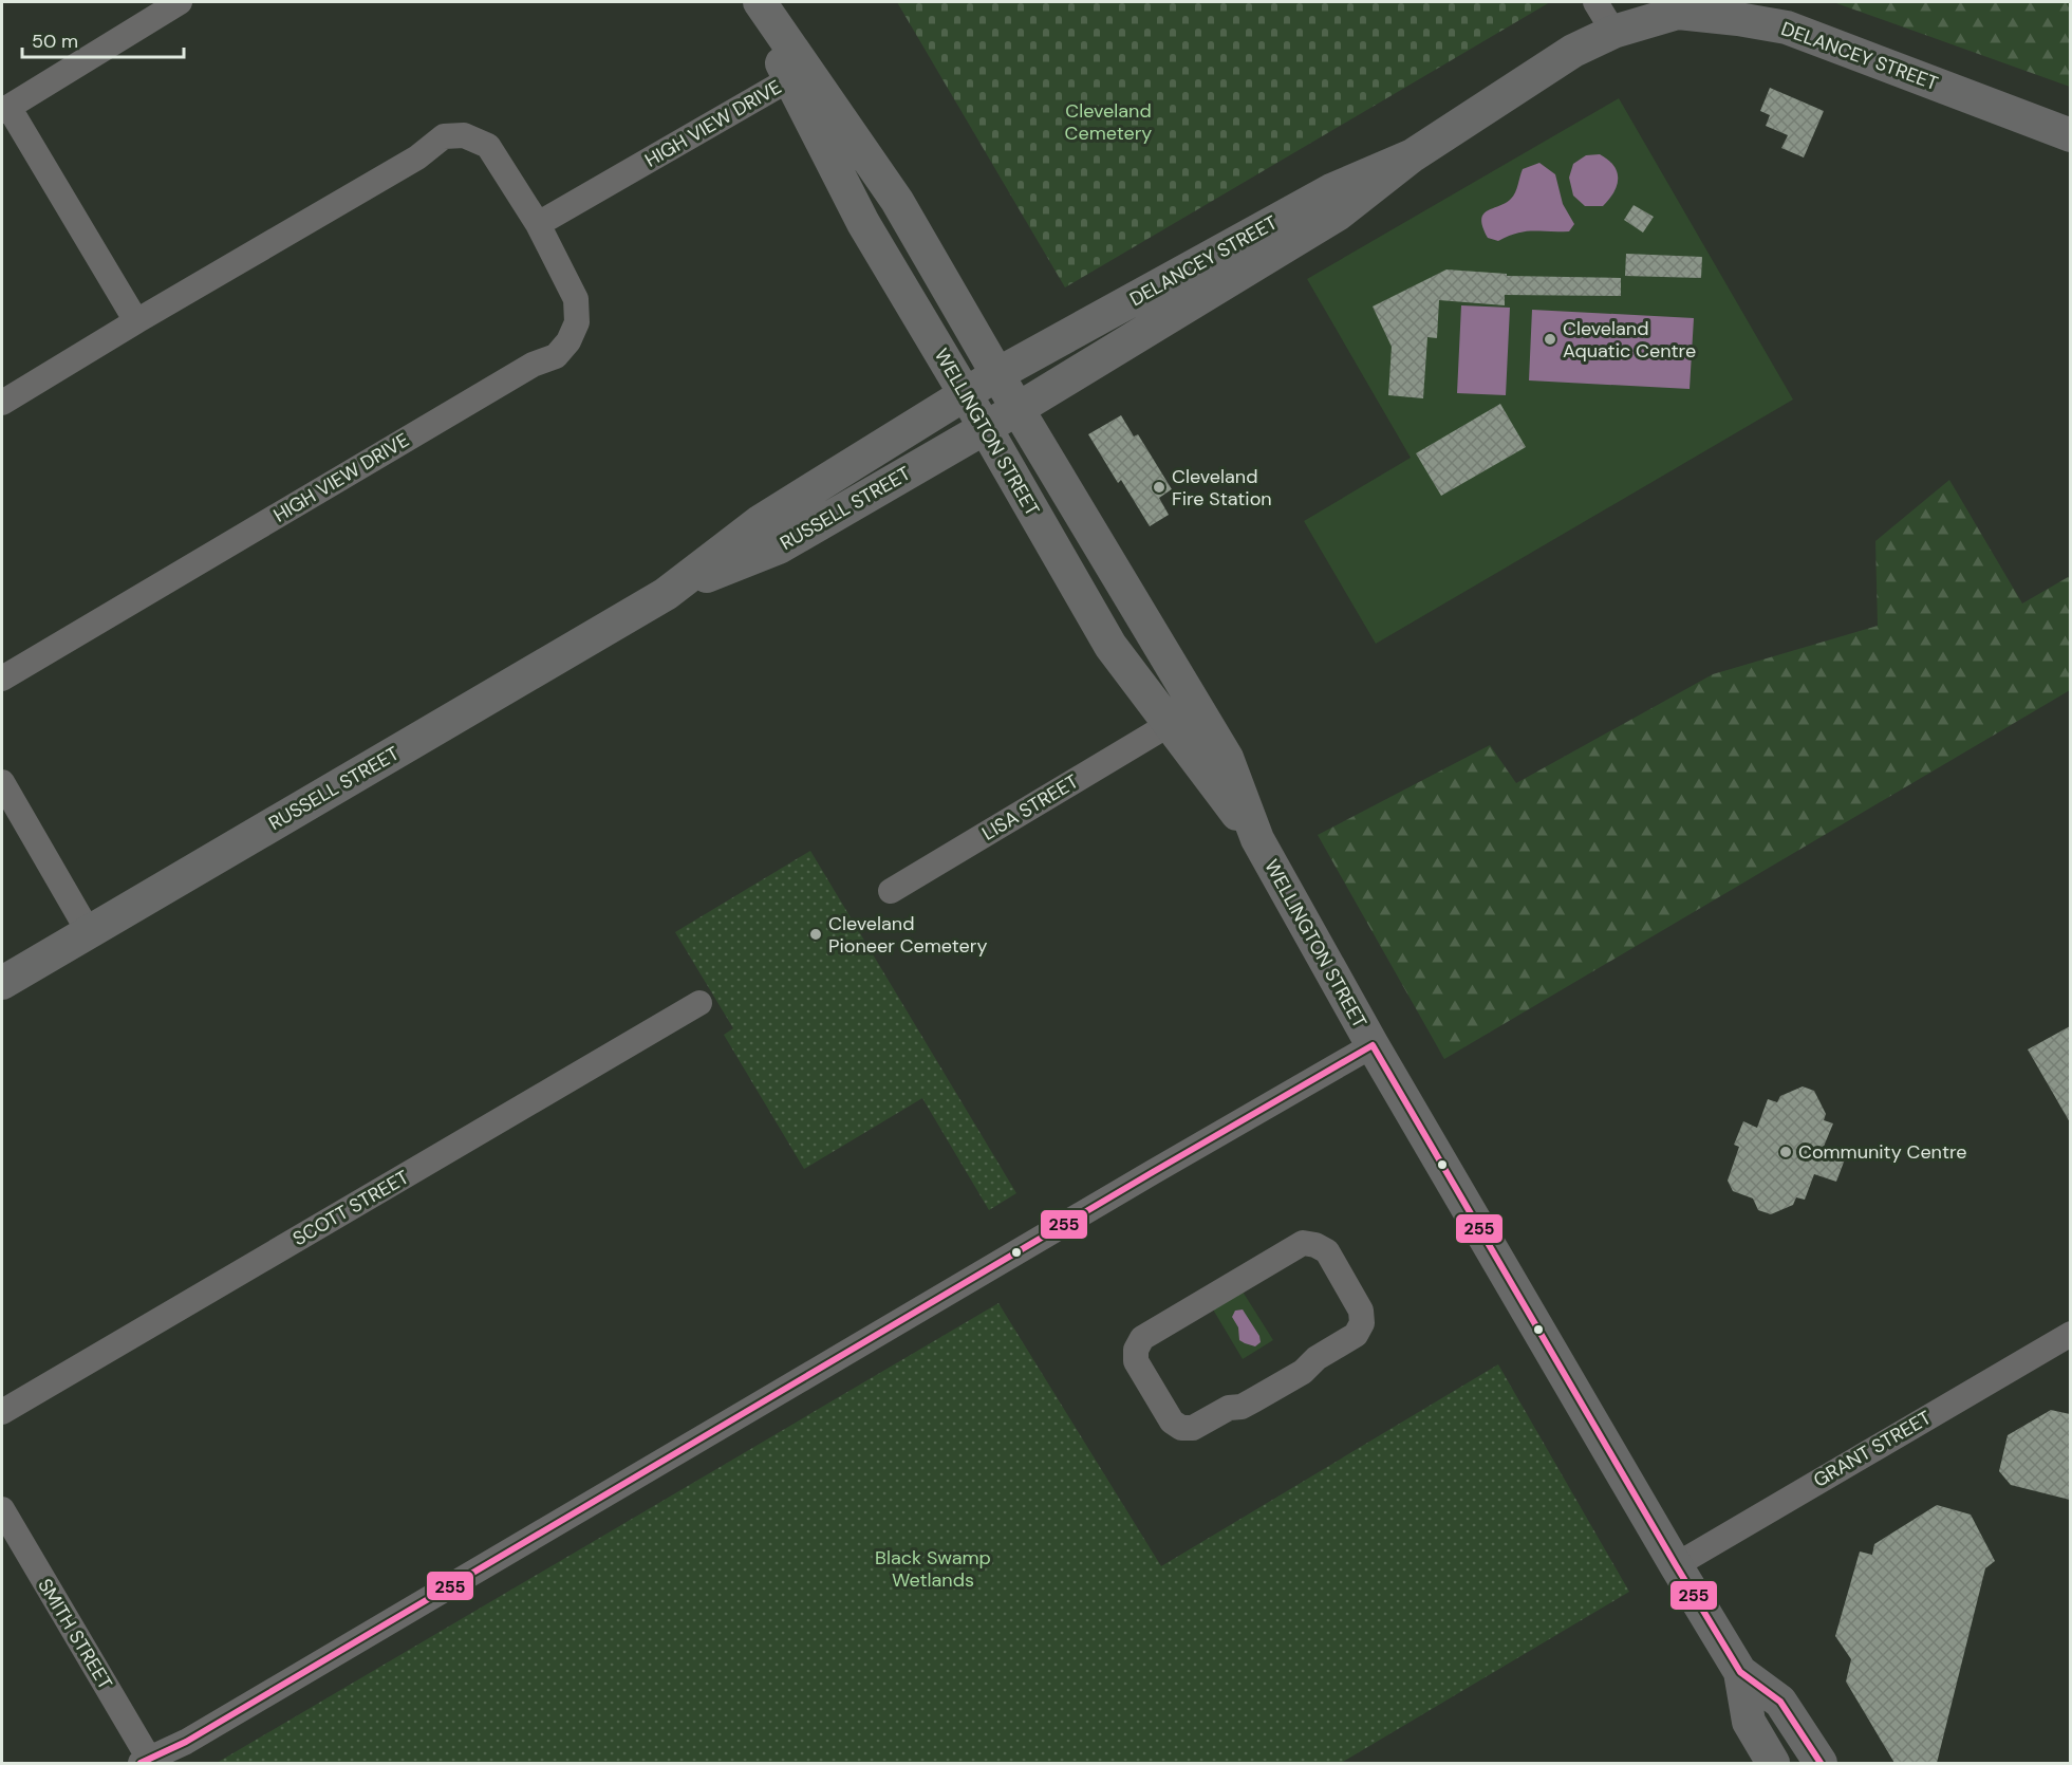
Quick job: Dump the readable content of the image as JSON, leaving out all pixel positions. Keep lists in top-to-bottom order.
{
  "streets": {
    "main road": ["DELANCEY STREET", "WELLINGTON STREET", "RUSSELL STREET"],
    "street": [
      "HIGH VIEW DRIVE",
      "LISA STREET",
      "SCOTT STREET",
      "GRANT STREET",
      "SMITH STREET"
    ]
  },
  "crossings": [
    ["DELANCEY STREET", "WELLINGTON STREET"],
    ["DELANCEY STREET", "RUSSELL STREET"],
    ["HIGH VIEW DRIVE", "WELLINGTON STREET"],
    ["WELLINGTON STREET", "RUSSELL STREET"],
    ["WELLINGTON STREET", "LISA STREET"],
    ["WELLINGTON STREET", "GRANT STREET"]
  ],
  "parks": ["Cleveland Cemetery", "Black Swamp Wetlands"],
  "places": [
    "Cleveland Aquatic Centre",
    "Cleveland Fire Station",
    "Cleveland Pioneer Cemetery",
    "Community Centre"
  ],
  "lines": ["transit line 255"],
  "scale_bar": "50 m"
}
